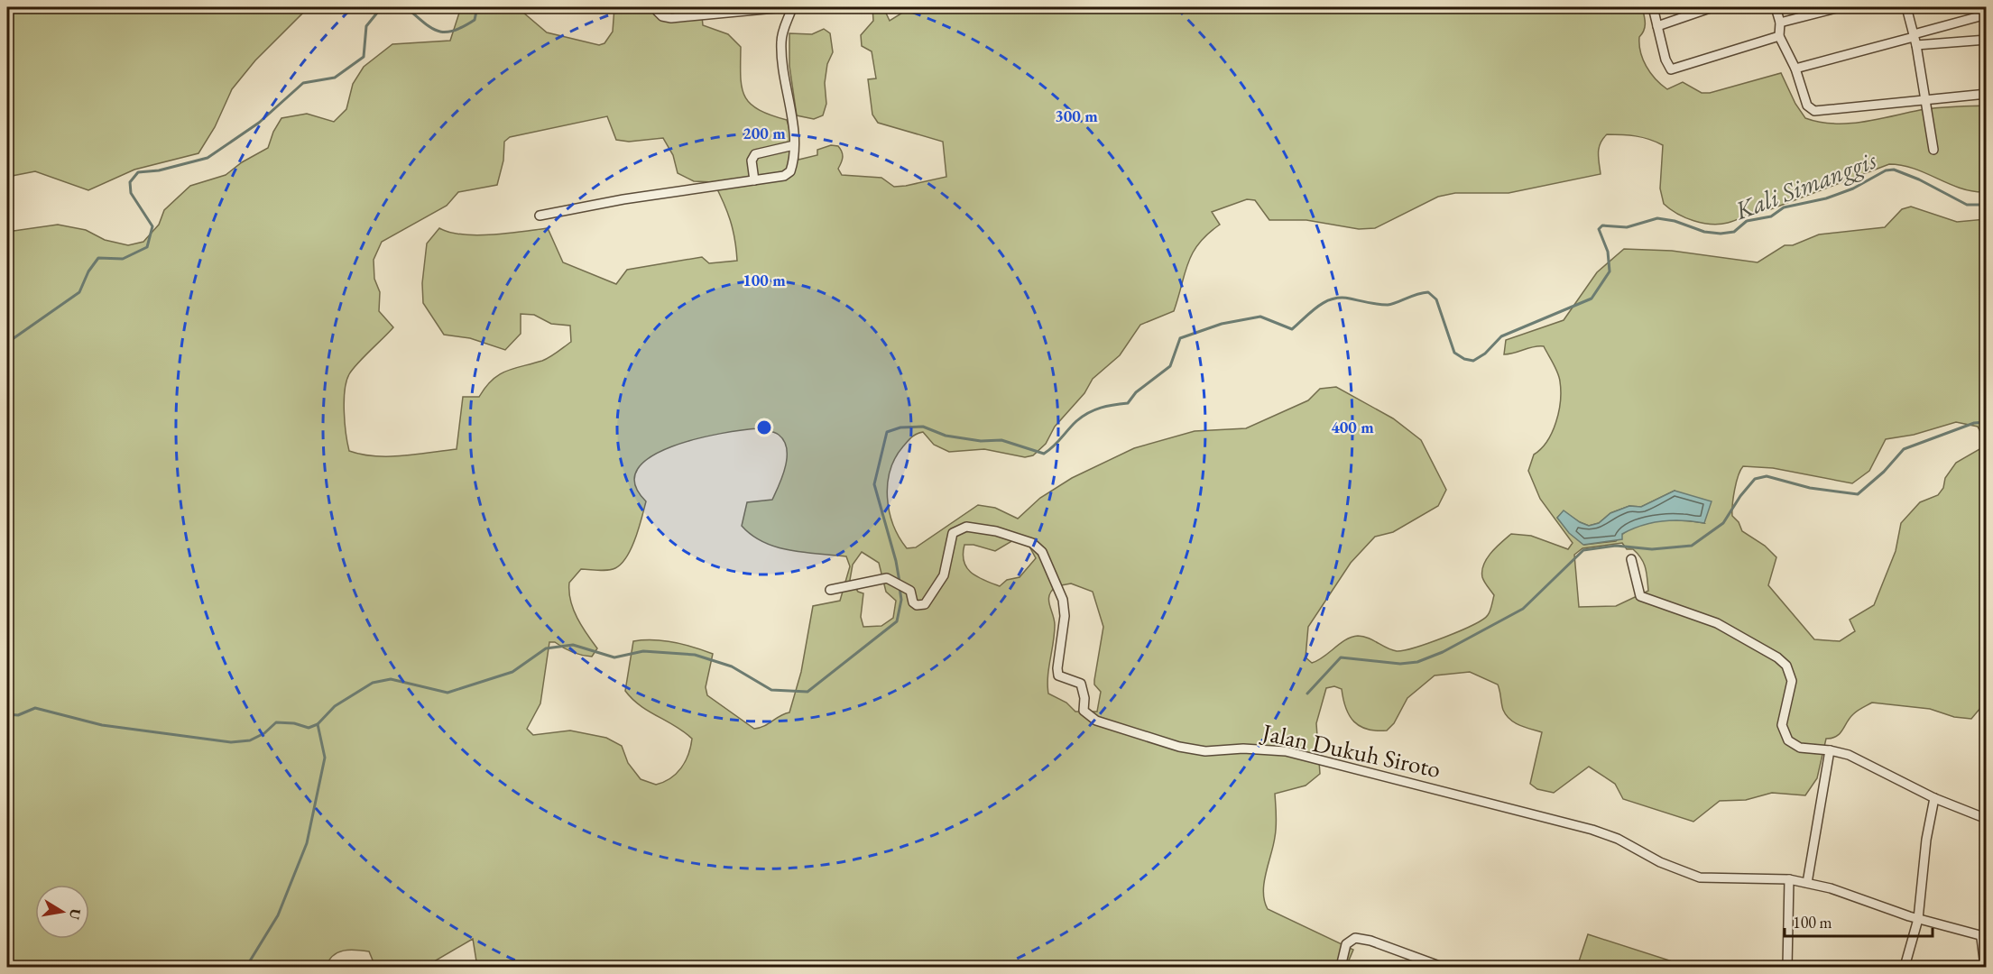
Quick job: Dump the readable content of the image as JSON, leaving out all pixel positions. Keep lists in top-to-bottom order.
{
  "streets": {
    "street": ["Jalan Dukuh Siroto"]
  },
  "water": ["Kali Simanggis"],
  "scale_bar": "100 m",
  "north": "right",
  "rings": [
    "300 m",
    "200 m",
    "100 m",
    "400 m"
  ]
}
